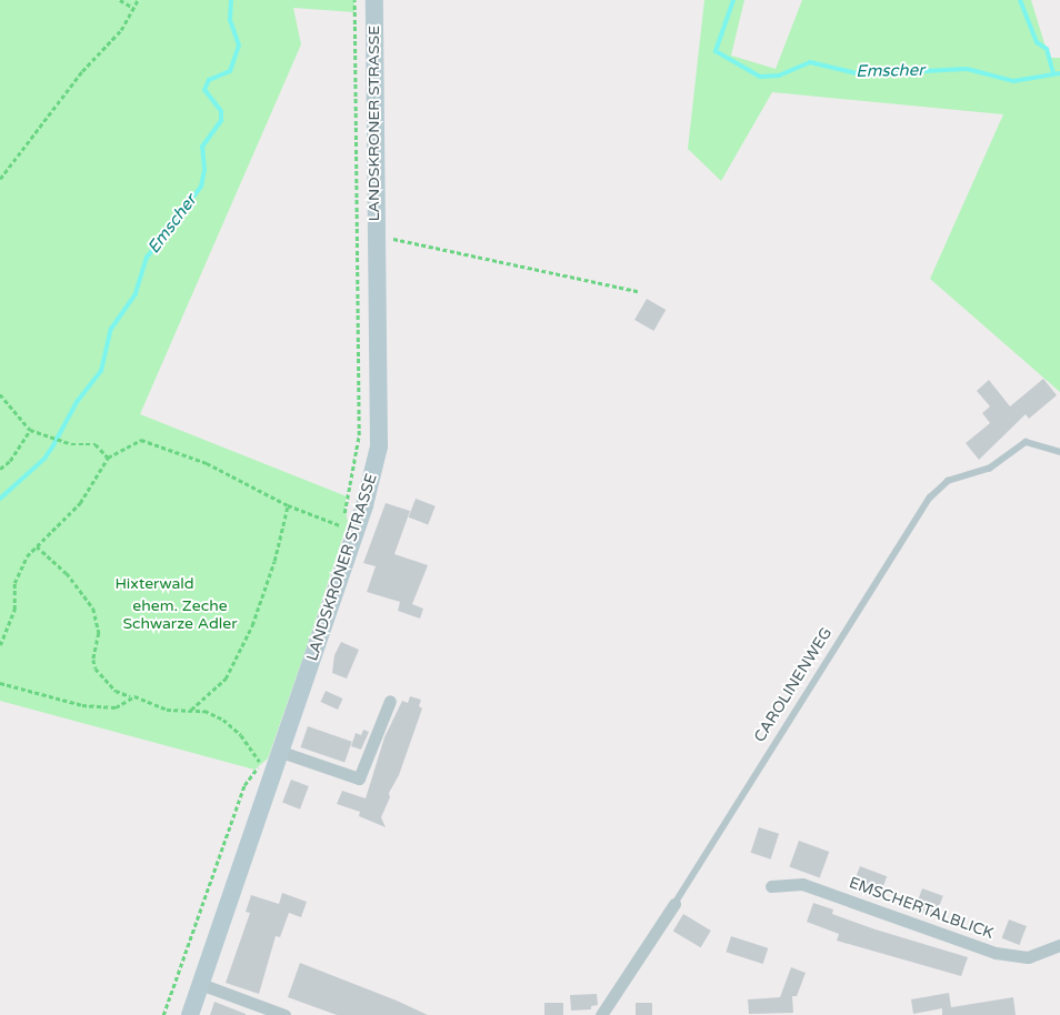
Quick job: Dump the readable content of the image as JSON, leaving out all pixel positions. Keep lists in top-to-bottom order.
{
  "streets": {
    "street": ["LANDSKRONER STRASSE", "CAROLINENWEG", "EMSCHERTALBLICK"]
  },
  "water": ["Emscher"],
  "parks": ["Hixterwald", "ehem. Zeche Schwarze Adler"]
}
